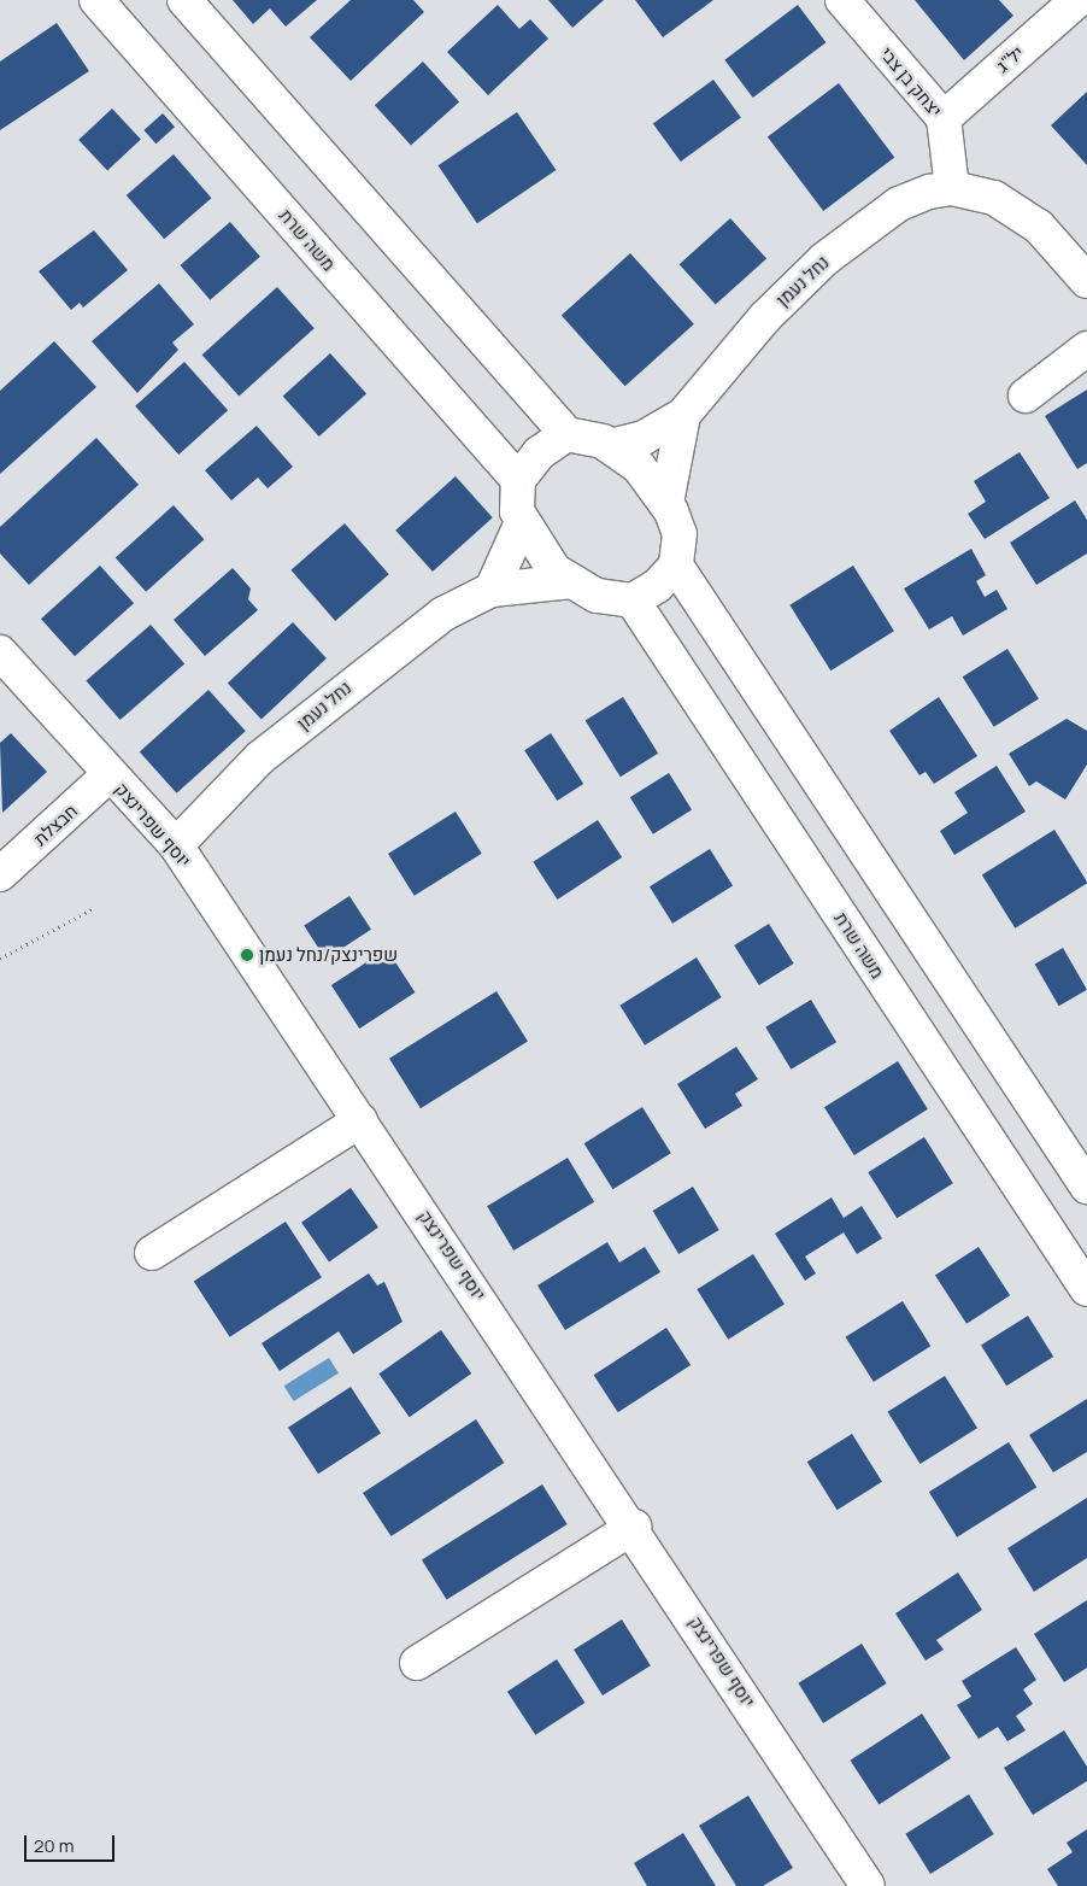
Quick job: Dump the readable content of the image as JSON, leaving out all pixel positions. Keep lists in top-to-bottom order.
{
  "streets": {
    "street": [
      "יל\"ג",
      "יצחק בן צבי",
      "משה שרת",
      "נחל נעמן",
      "חבצלת",
      "יוסף שפרינצק"
    ]
  },
  "crossings": [
    ["יל\"ג", "יצחק בן צבי"],
    ["יצחק בן צבי", "נחל נעמן"],
    ["משה שרת", "נחל נעמן"],
    ["נחל נעמן", "יוסף שפרינצק"],
    ["חבצלת", "יוסף שפרינצק"]
  ],
  "places": ["שפרינצק/נחל נעמן"],
  "scale_bar": "20 m"
}
